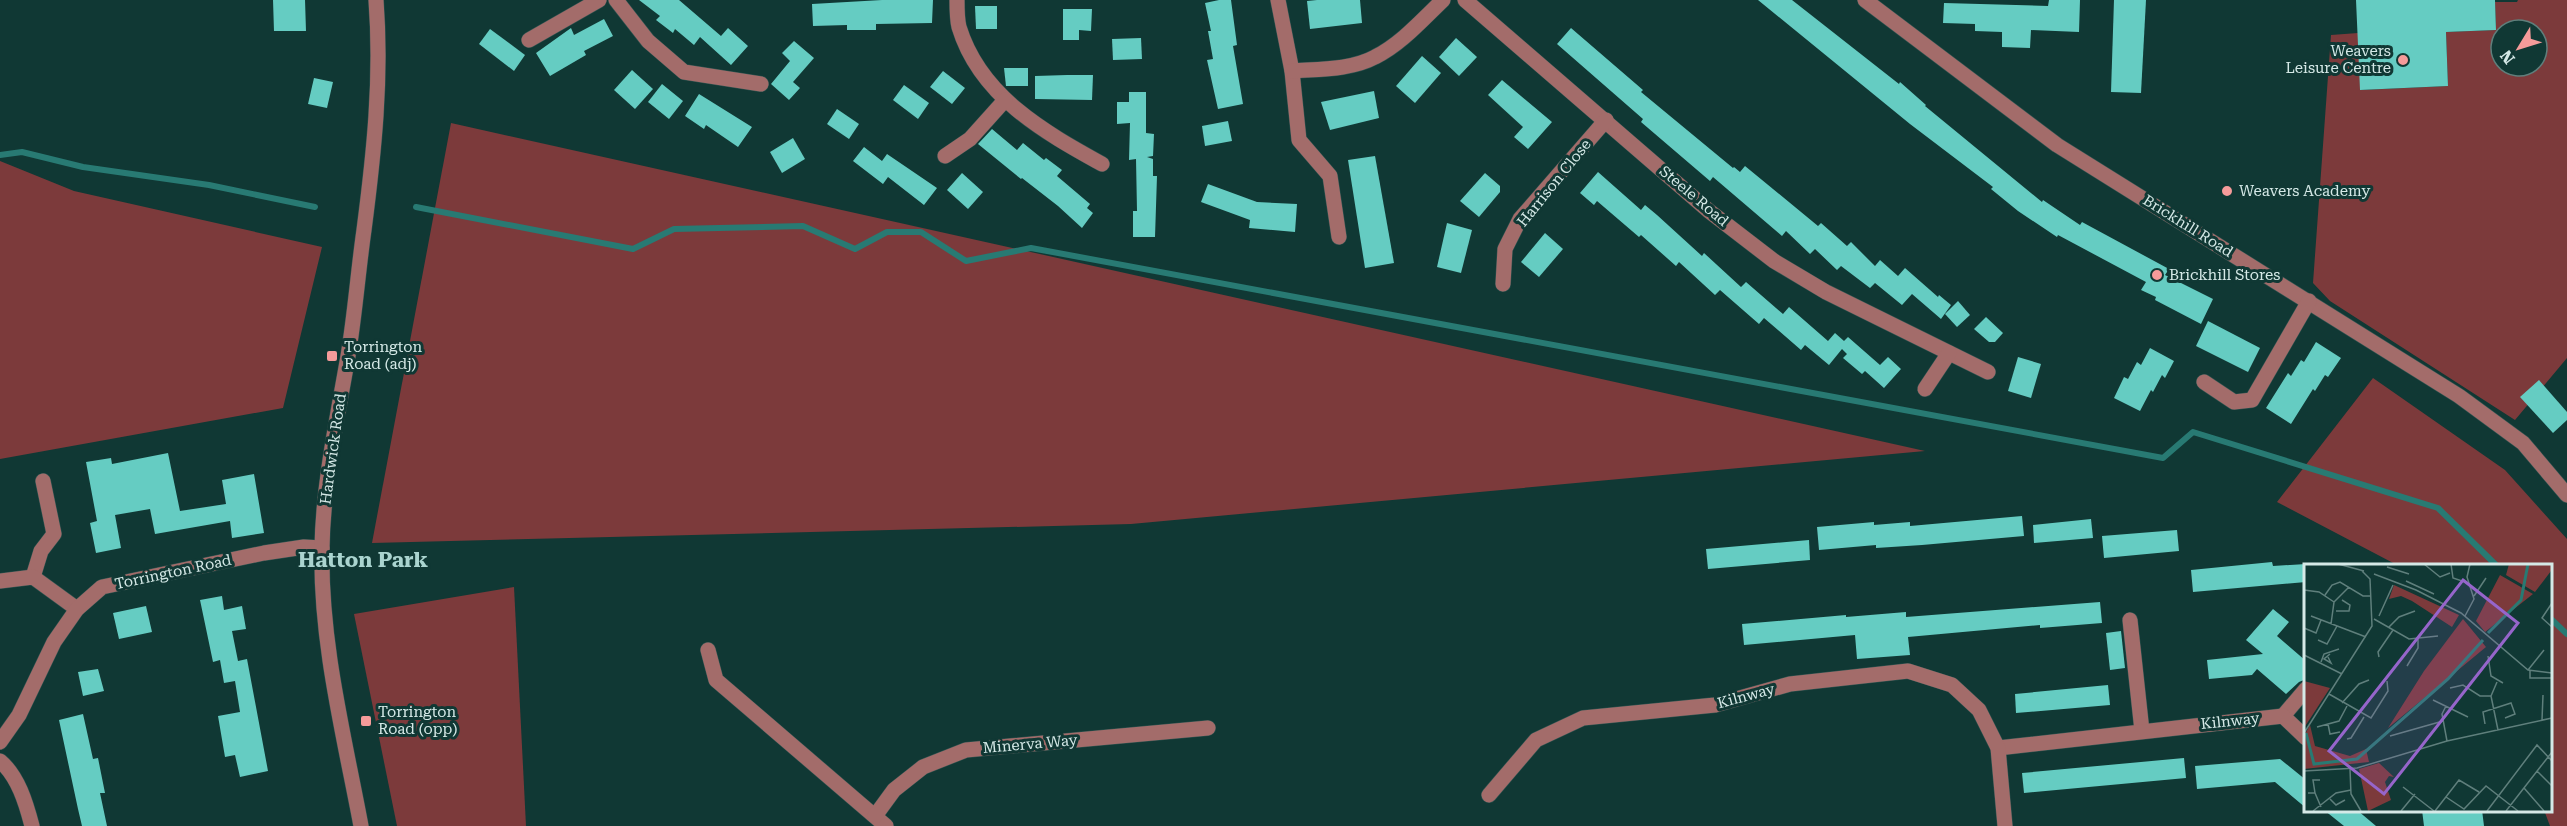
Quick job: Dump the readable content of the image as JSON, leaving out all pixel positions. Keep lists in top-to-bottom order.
{
  "streets": {
    "street": [
      "Harrison Close",
      "Steele Road",
      "Brickhill Road",
      "Hardwick Road",
      "Torrington Road",
      "Kilnway",
      "Minerva Way"
    ]
  },
  "crossings": [
    ["Harrison Close", "Steele Road"],
    ["Hardwick Road", "Torrington Road"]
  ],
  "districts": ["Hatton Park"],
  "places": {
    "other": ["Weavers Leisure Centre", "Weavers Academy", "Brickhill Stores"],
    "transit": ["Torrington Road (adj)", "Torrington Road (opp)"]
  },
  "north": "bottom left"
}
